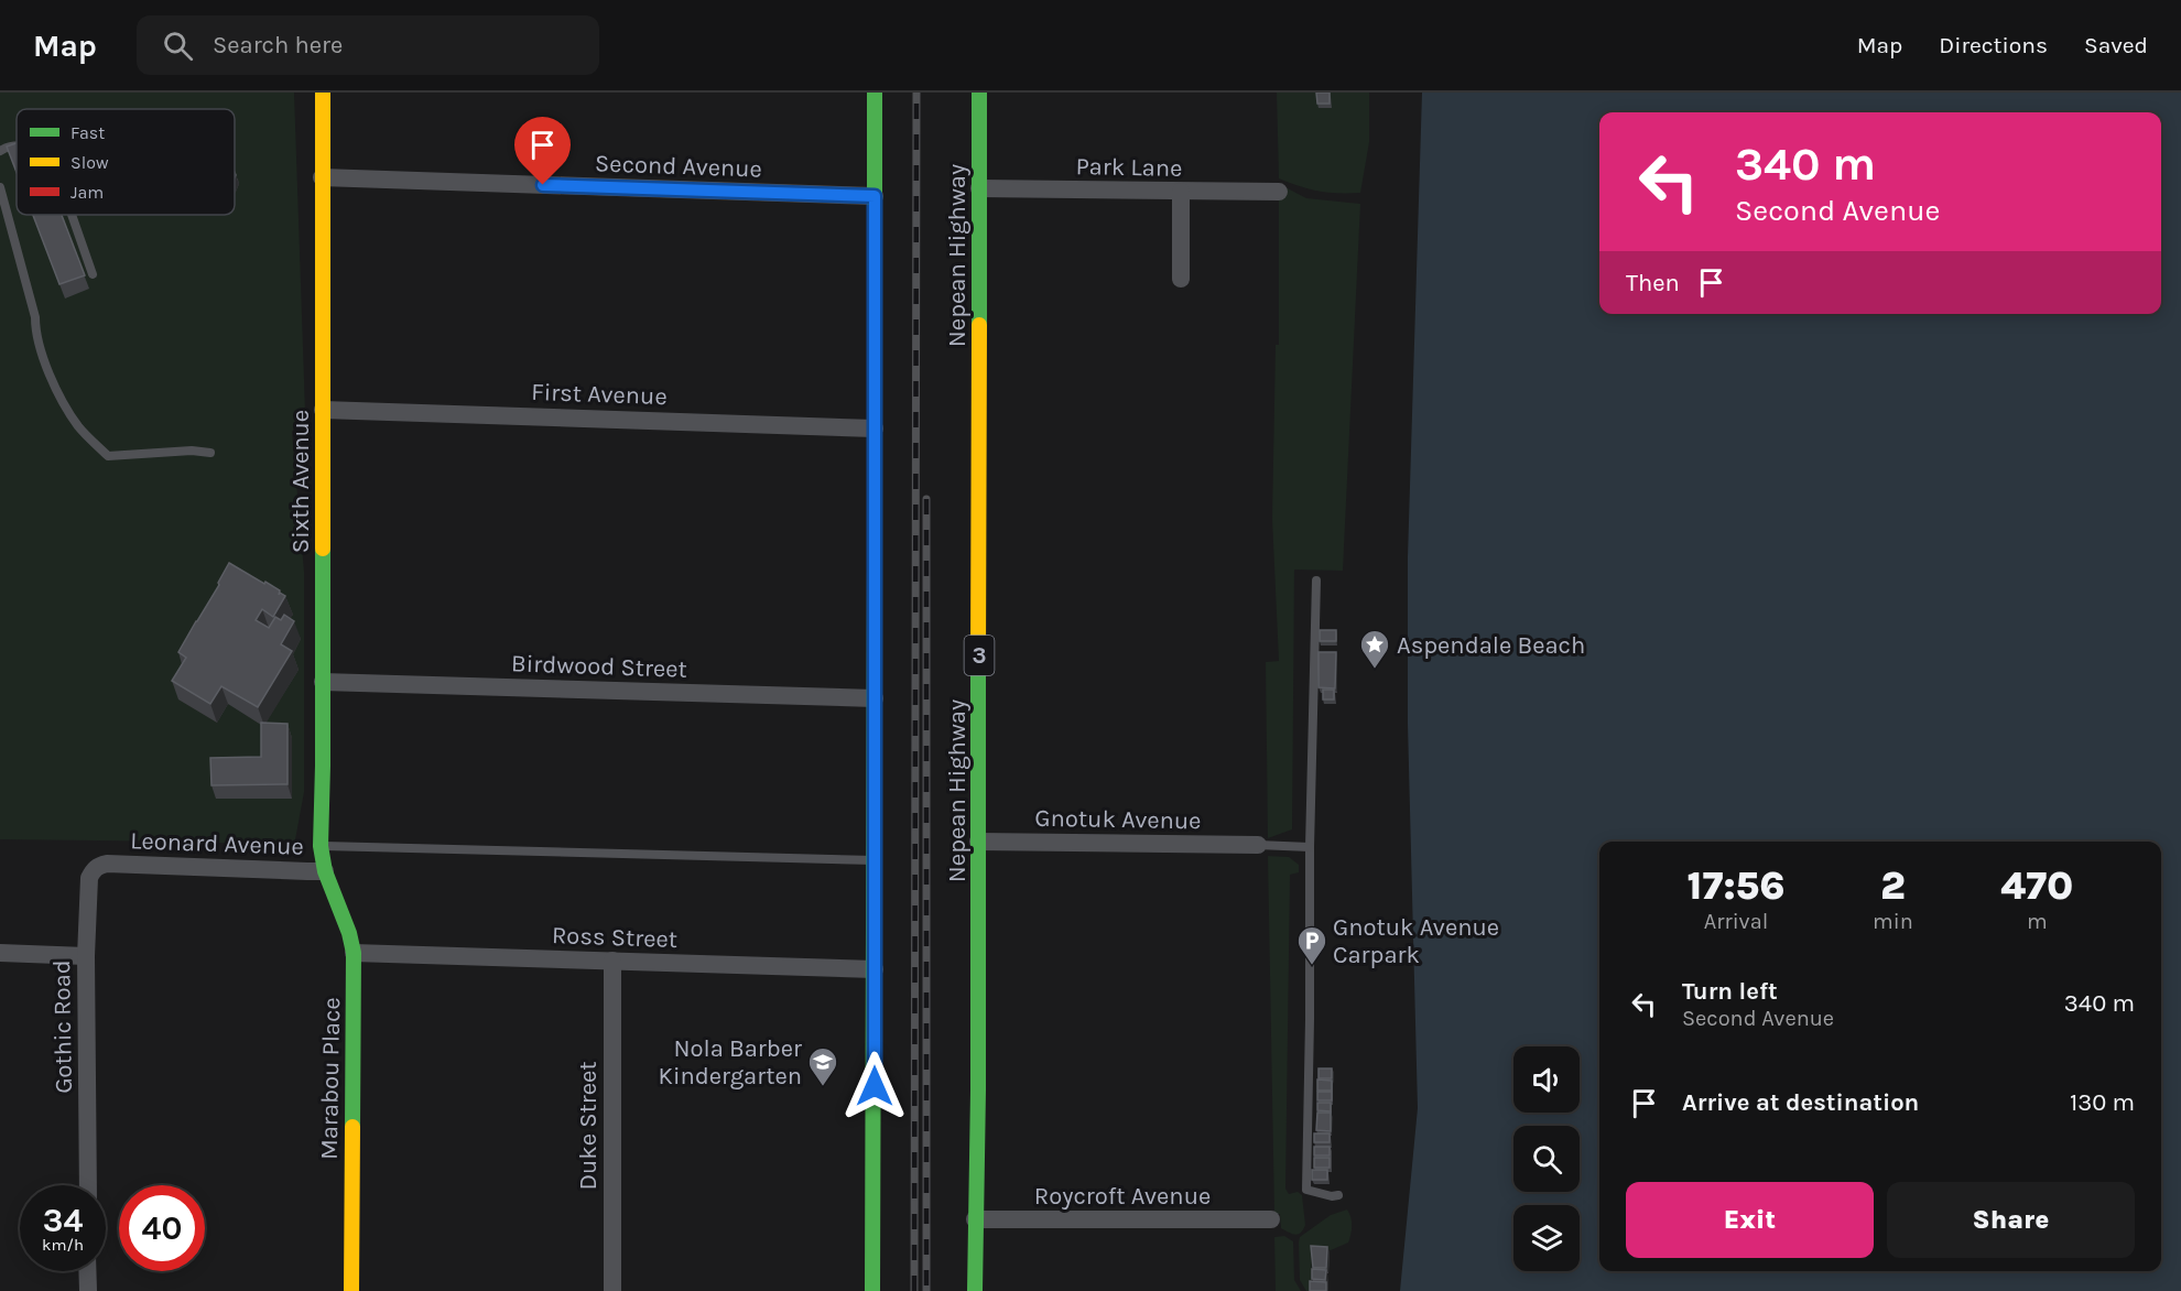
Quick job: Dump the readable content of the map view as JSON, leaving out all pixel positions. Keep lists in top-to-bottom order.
{
  "streets": {
    "main road": [
      "Nepean Highway",
      "Sixth Avenue",
      "3",
      "Marabou Place"
    ],
    "street": [
      "Second Avenue",
      "Park Lane",
      "First Avenue",
      "Birdwood Street",
      "Gnotuk Avenue",
      "Leonard Avenue",
      "Ross Street",
      "Gothic Road",
      "Duke Street",
      "Roycroft Avenue"
    ]
  },
  "crossings": [
    ["Second Avenue", "Sixth Avenue"],
    ["Park Lane", "Nepean Highway"],
    ["Nepean Highway", "Gnotuk Avenue"],
    ["Nepean Highway", "Roycroft Avenue"],
    ["First Avenue", "Sixth Avenue"],
    ["Sixth Avenue", "Birdwood Street"],
    ["Sixth Avenue", "Leonard Avenue"],
    ["Sixth Avenue", "Marabou Place"],
    ["Leonard Avenue", "Gothic Road"],
    ["Leonard Avenue", "Marabou Place"],
    ["Ross Street", "Marabou Place"],
    ["Ross Street", "Duke Street"]
  ],
  "places": {
    "place": ["Aspendale Beach"],
    "parking": ["Gnotuk Avenue Carpark"],
    "school or university": ["Nola Barber Kindergarten"]
  },
  "legend": ["Fast", "Slow", "Jam"],
  "page": {
    "header": "Map",
    "search": "Search here",
    "nav": ["Map", "Directions", "Saved"],
    "turn": ["340 m", "Second Avenue"],
    "then": "Then",
    "eta": [
      "17:56",
      "Arrival",
      "2",
      "min",
      "470",
      "m"
    ],
    "list": [
      {
        "name": "Turn left",
        "note": "Second Avenue",
        "value": "340 m"
      },
      {
        "name": "Arrive at destination",
        "value": "130 m"
      }
    ],
    "buttons": ["Exit", "Share"],
    "speed": "34 km/h",
    "limit": "40"
  }
}
